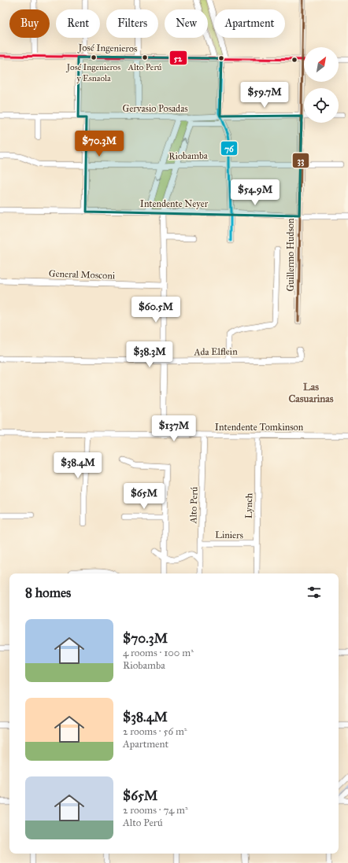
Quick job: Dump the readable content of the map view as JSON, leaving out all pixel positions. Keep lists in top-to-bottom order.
{
  "streets": {
    "street": [
      "José Ingenieros",
      "Gervasio Posadas",
      "Riobamba",
      "Intendente Neyer",
      "Guillermo Hudson",
      "General Mosconi",
      "Ada Elflein",
      "Intendente Tomkinson",
      "Alto Perú",
      "Lynch",
      "Liniers"
    ]
  },
  "crossings": [
    ["José Ingenieros", "Guillermo Hudson"],
    ["Gervasio Posadas", "Guillermo Hudson"],
    ["Riobamba", "Guillermo Hudson"],
    ["Intendente Neyer", "Guillermo Hudson"],
    ["Intendente Tomkinson", "Alto Perú"],
    ["Intendente Tomkinson", "Lynch"],
    ["Alto Perú", "Liniers"],
    ["Lynch", "Liniers"]
  ],
  "districts": ["Las Casuarinas"],
  "places": ["José Ingenieros y Esnaola", "Alto Perú"],
  "lines": ["transit line 33", "transit line 52", "transit line 76"],
  "north": "top right",
  "page": {
    "chip": [
      "Buy",
      "Rent",
      "Filters",
      "New",
      "Apartment"
    ],
    "price": [
      "$59.7M",
      "$70.3M",
      "$54.9M",
      "$60.5M",
      "$38.3M",
      "$137M",
      "$38.4M",
      "$65M"
    ],
    "heading": "8 homes",
    "list": [
      {
        "name": "$70.3M",
        "note": "4 rooms · 100 m² · Riobamba"
      },
      {
        "name": "$38.4M",
        "note": "2 rooms · 56 m² · Apartment"
      },
      {
        "name": "$65M",
        "note": "2 rooms · 74 m² · Alto Perú"
      }
    ]
  }
}
